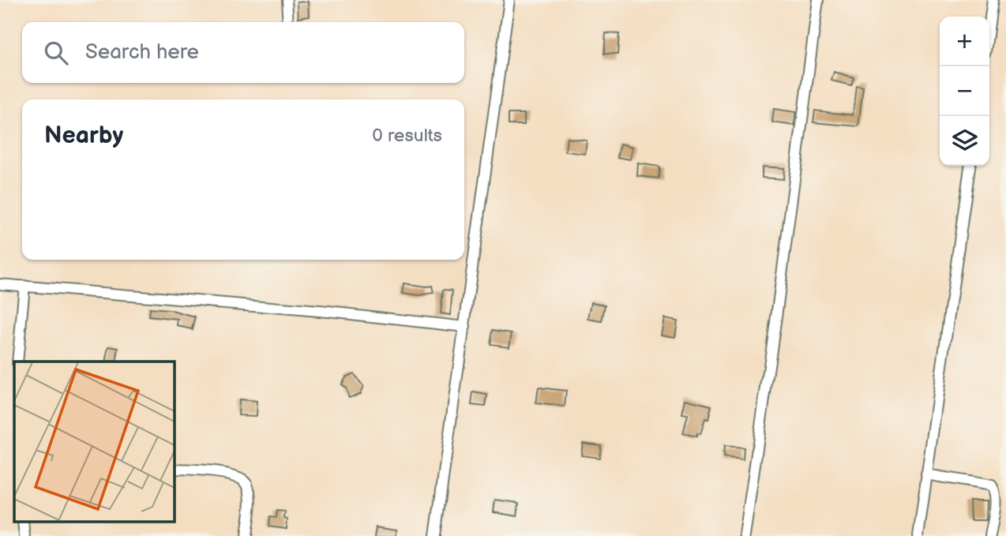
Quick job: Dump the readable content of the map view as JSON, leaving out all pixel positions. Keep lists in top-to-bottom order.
{
  "page": {
    "map_buttons": ["+", "−"],
    "search": "Search here",
    "heading": ["Nearby", "0 results"]
  }
}
